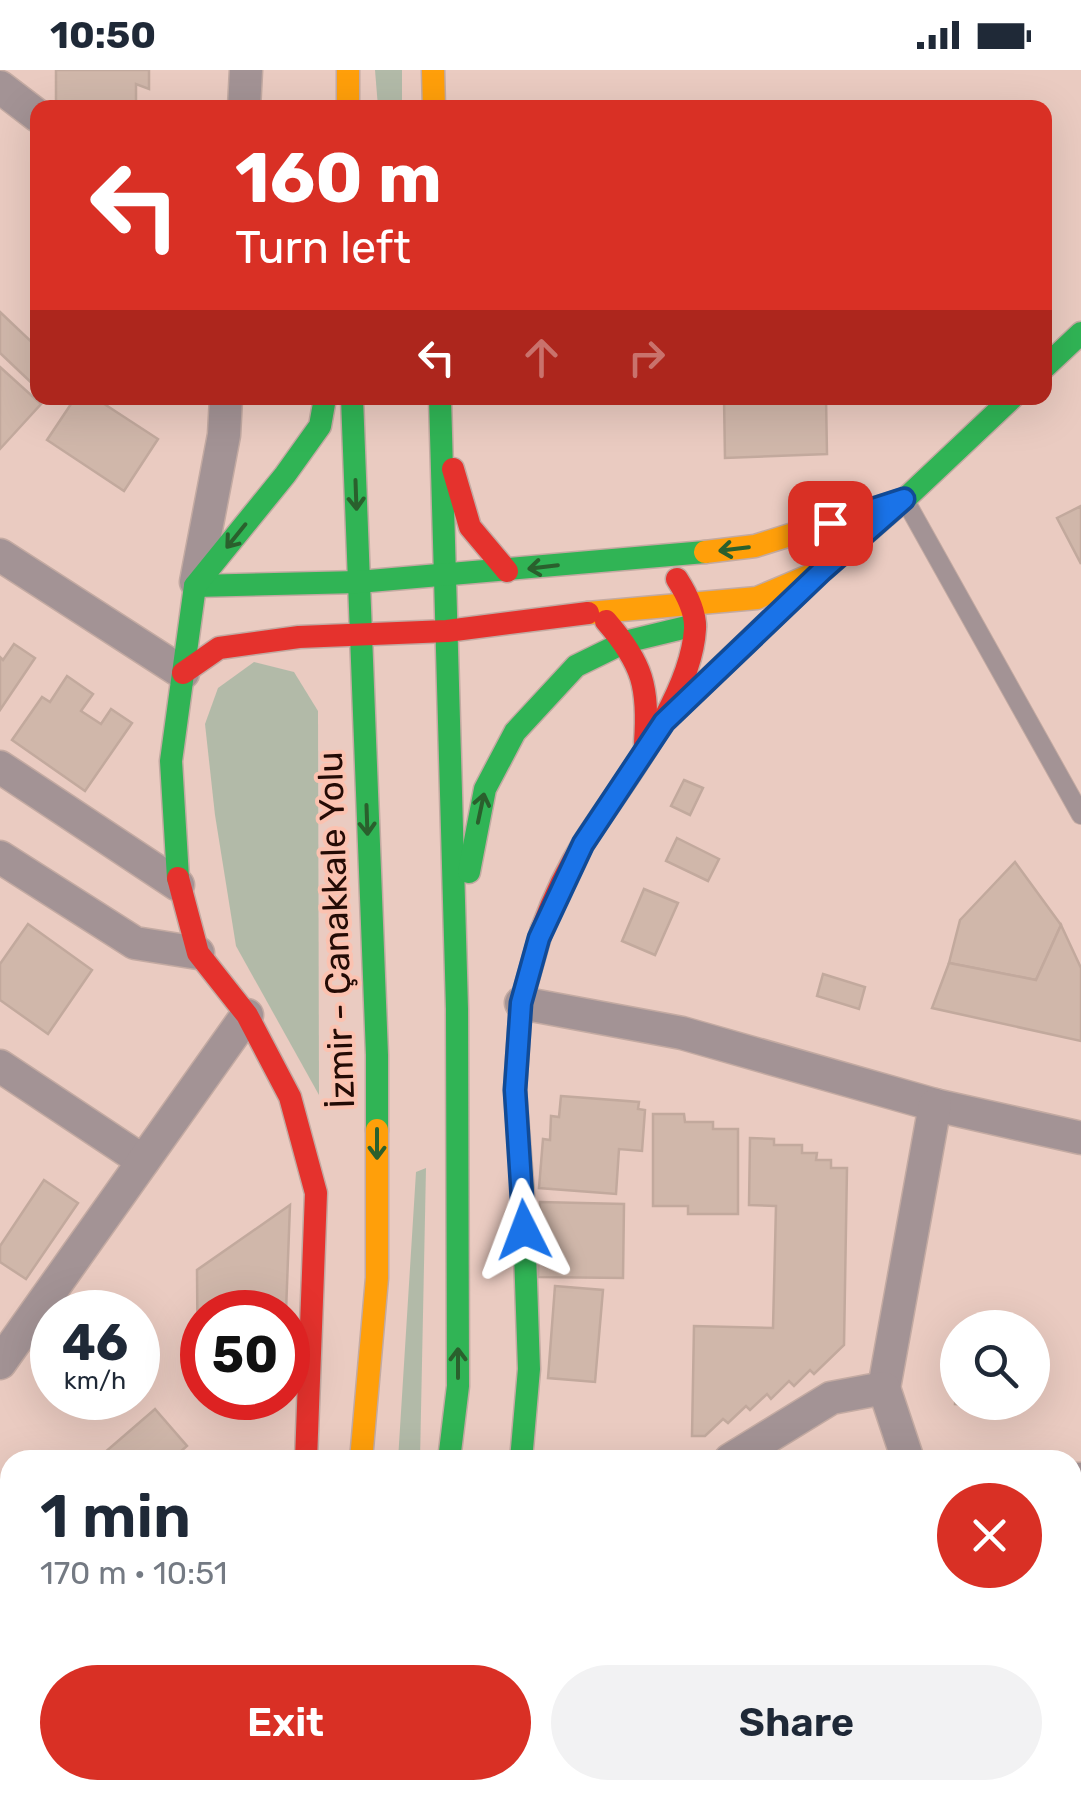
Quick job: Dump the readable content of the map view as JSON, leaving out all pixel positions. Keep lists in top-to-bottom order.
{
  "streets": {
    "main road": ["İzmir - Çanakkale Yolu"]
  },
  "page": {
    "status": "10:50",
    "turn": ["160 m", "Turn left"],
    "speed": "46 km/h",
    "limit": "50",
    "heading": ["1 min", "170 m · 10:51"],
    "buttons": ["Exit", "Share"]
  }
}
